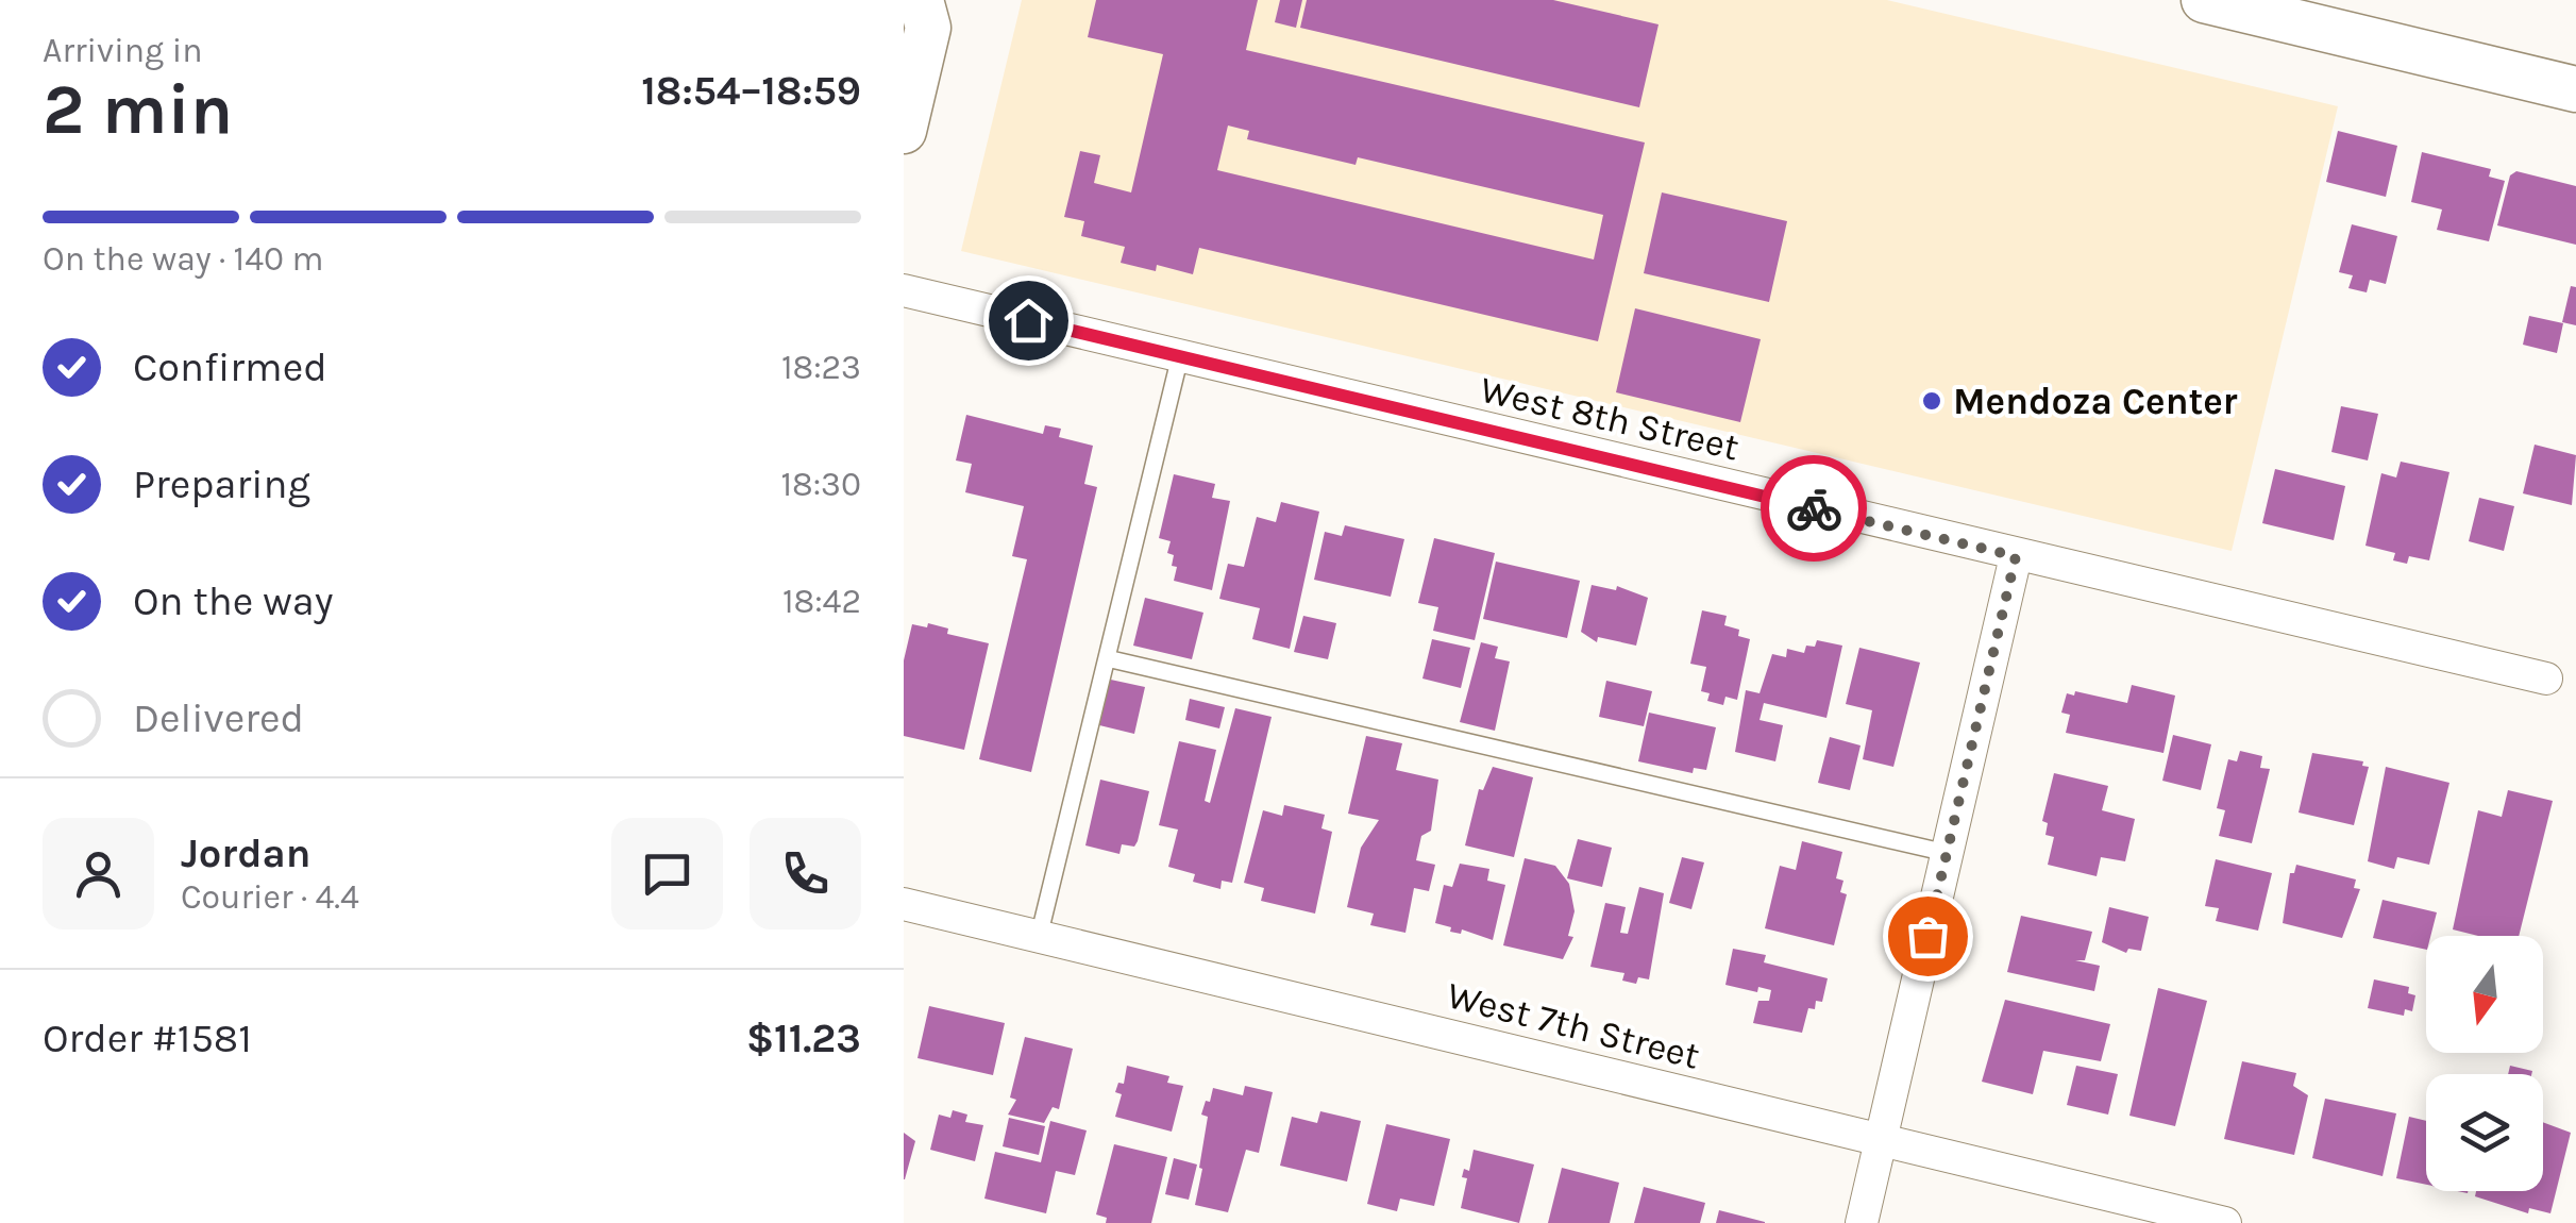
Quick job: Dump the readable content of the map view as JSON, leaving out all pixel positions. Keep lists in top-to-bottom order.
{
  "streets": {
    "street": ["West 8th Street", "West 7th Street"]
  },
  "places": ["Mendoza Center"],
  "north": "bottom",
  "page": {
    "heading": ["2 min", "Arriving in", "18:54–18:59"],
    "panel": [
      "Jordan",
      "Courier · 4.4",
      "Order #1581",
      "$11.23"
    ],
    "bar": "On the way · 140 m",
    "list": [
      ["Confirmed", "18:23"],
      ["Preparing", "18:30"],
      ["On the way", "18:42"],
      "Delivered"
    ]
  }
}
